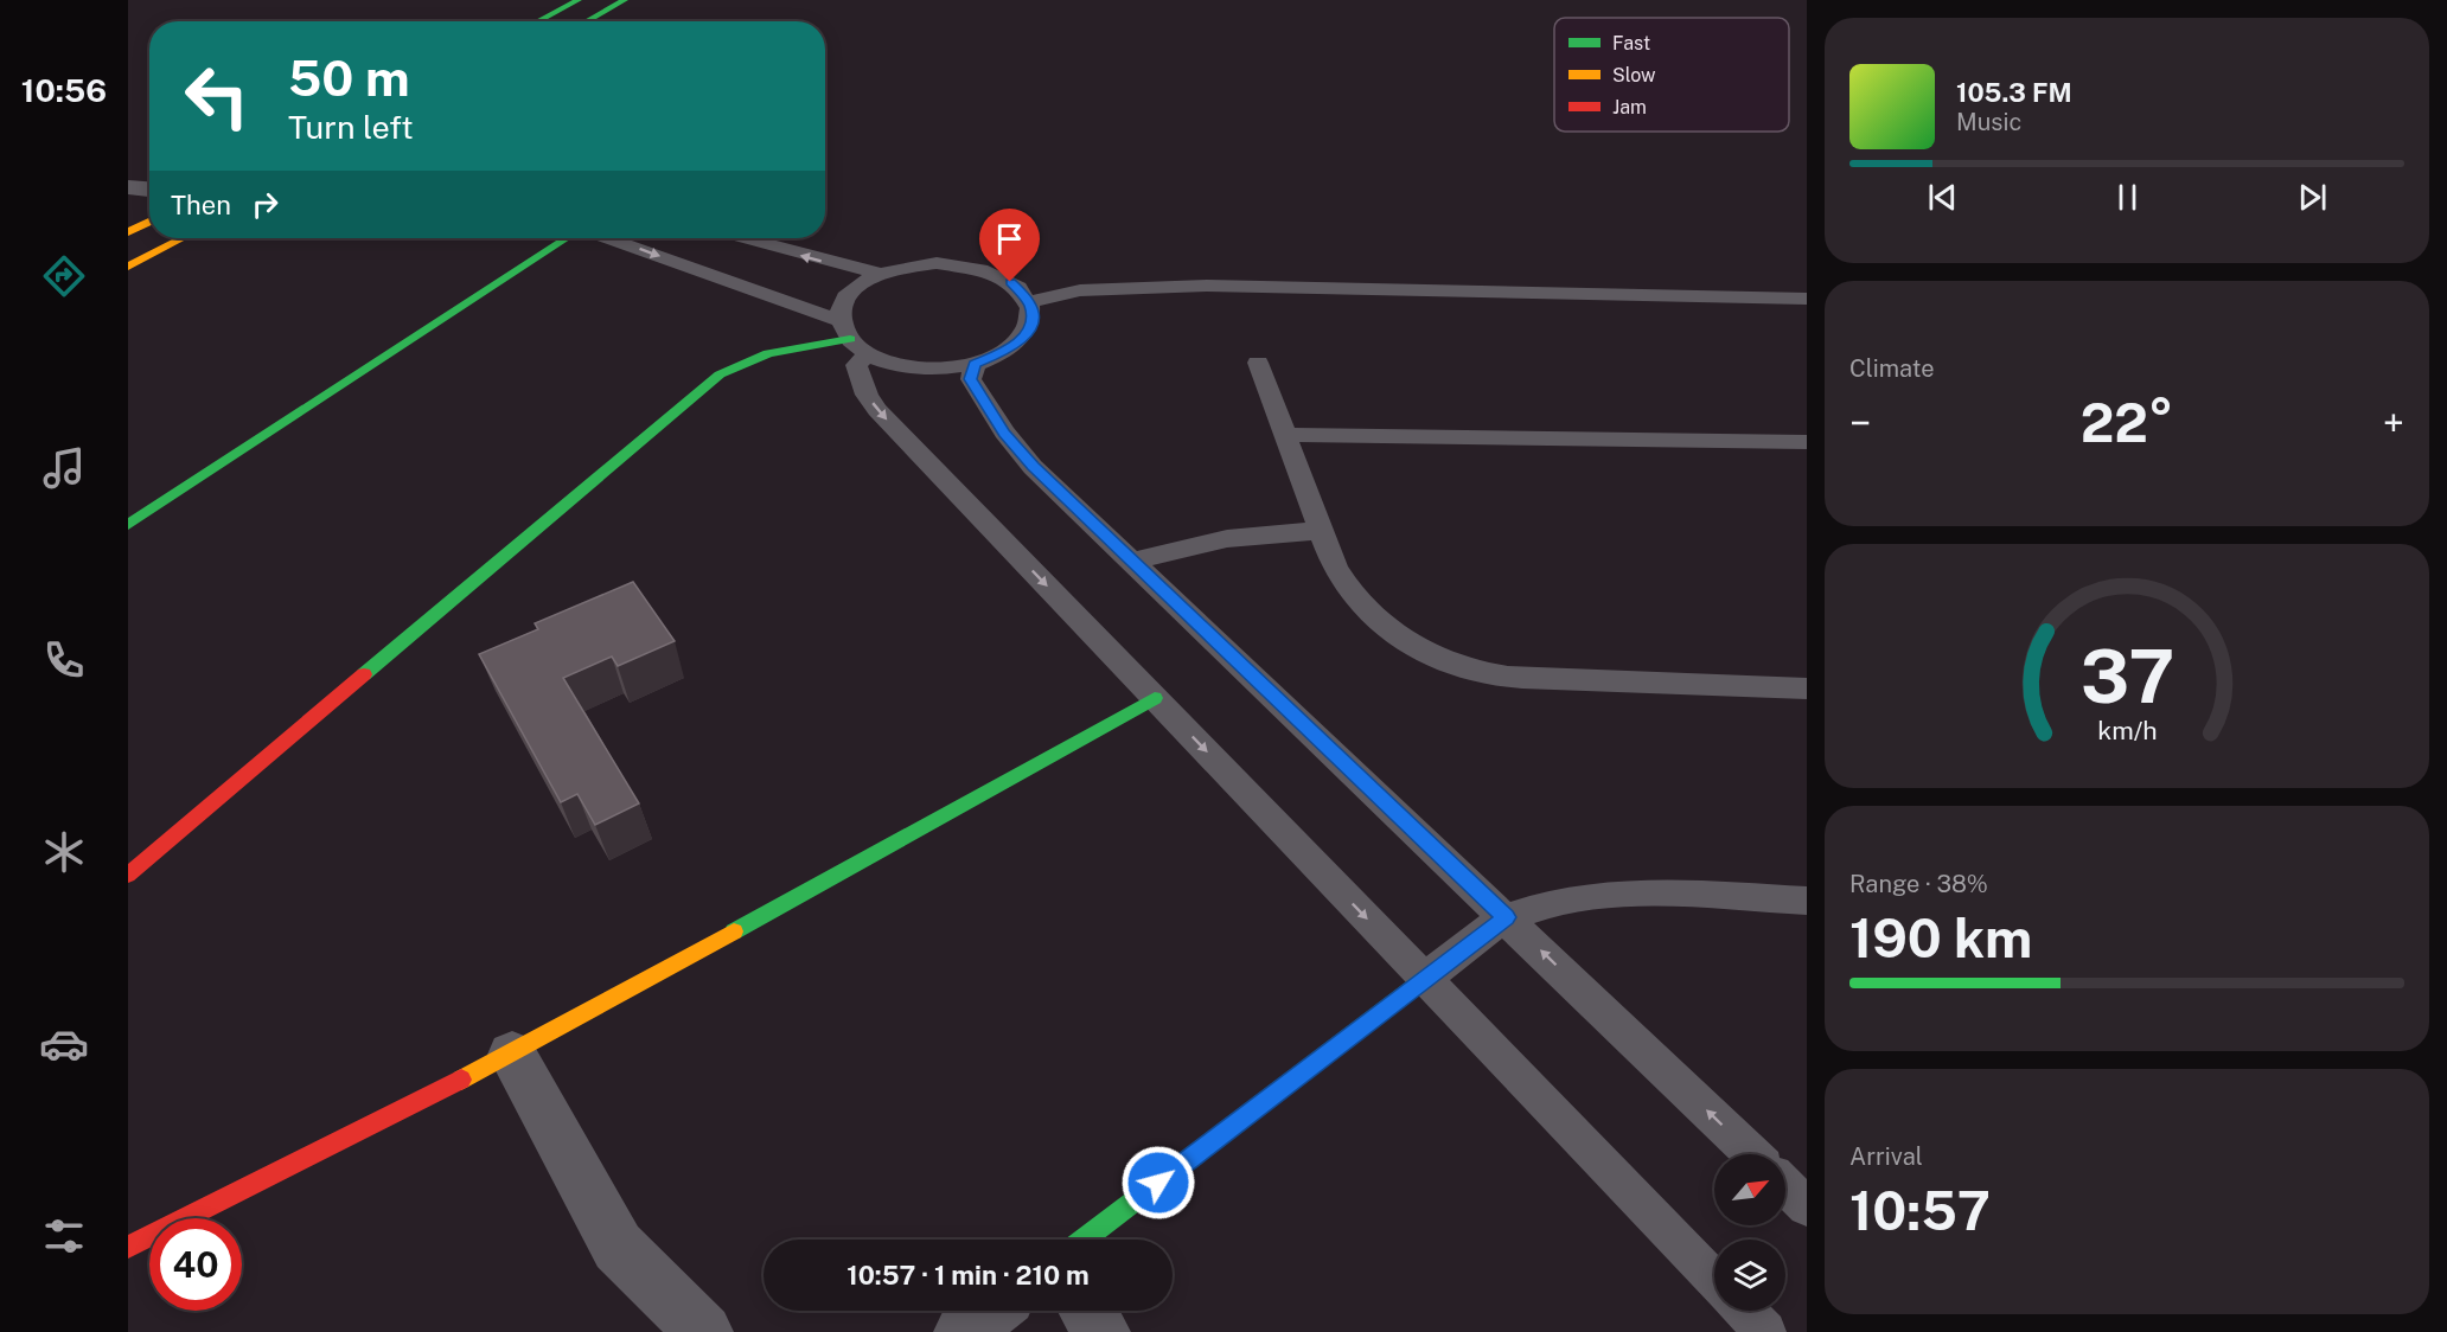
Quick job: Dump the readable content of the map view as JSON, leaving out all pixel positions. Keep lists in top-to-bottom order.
{
  "legend": ["Fast", "Slow", "Jam"],
  "north": "top right",
  "page": {
    "tabs": "10:56",
    "turn": ["50 m", "Turn left"],
    "song": ["105.3 FM", "Music"],
    "then": "Then",
    "tile": [
      "Climate",
      ["Range · 38%", "190 km"],
      ["Arrival", "10:57"]
    ],
    "heat": ["−", "22°", "+"],
    "limit": "40",
    "trip": "10:57 · 1 min · 210 m",
    "gauge": ["37", "km/h"]
  }
}
